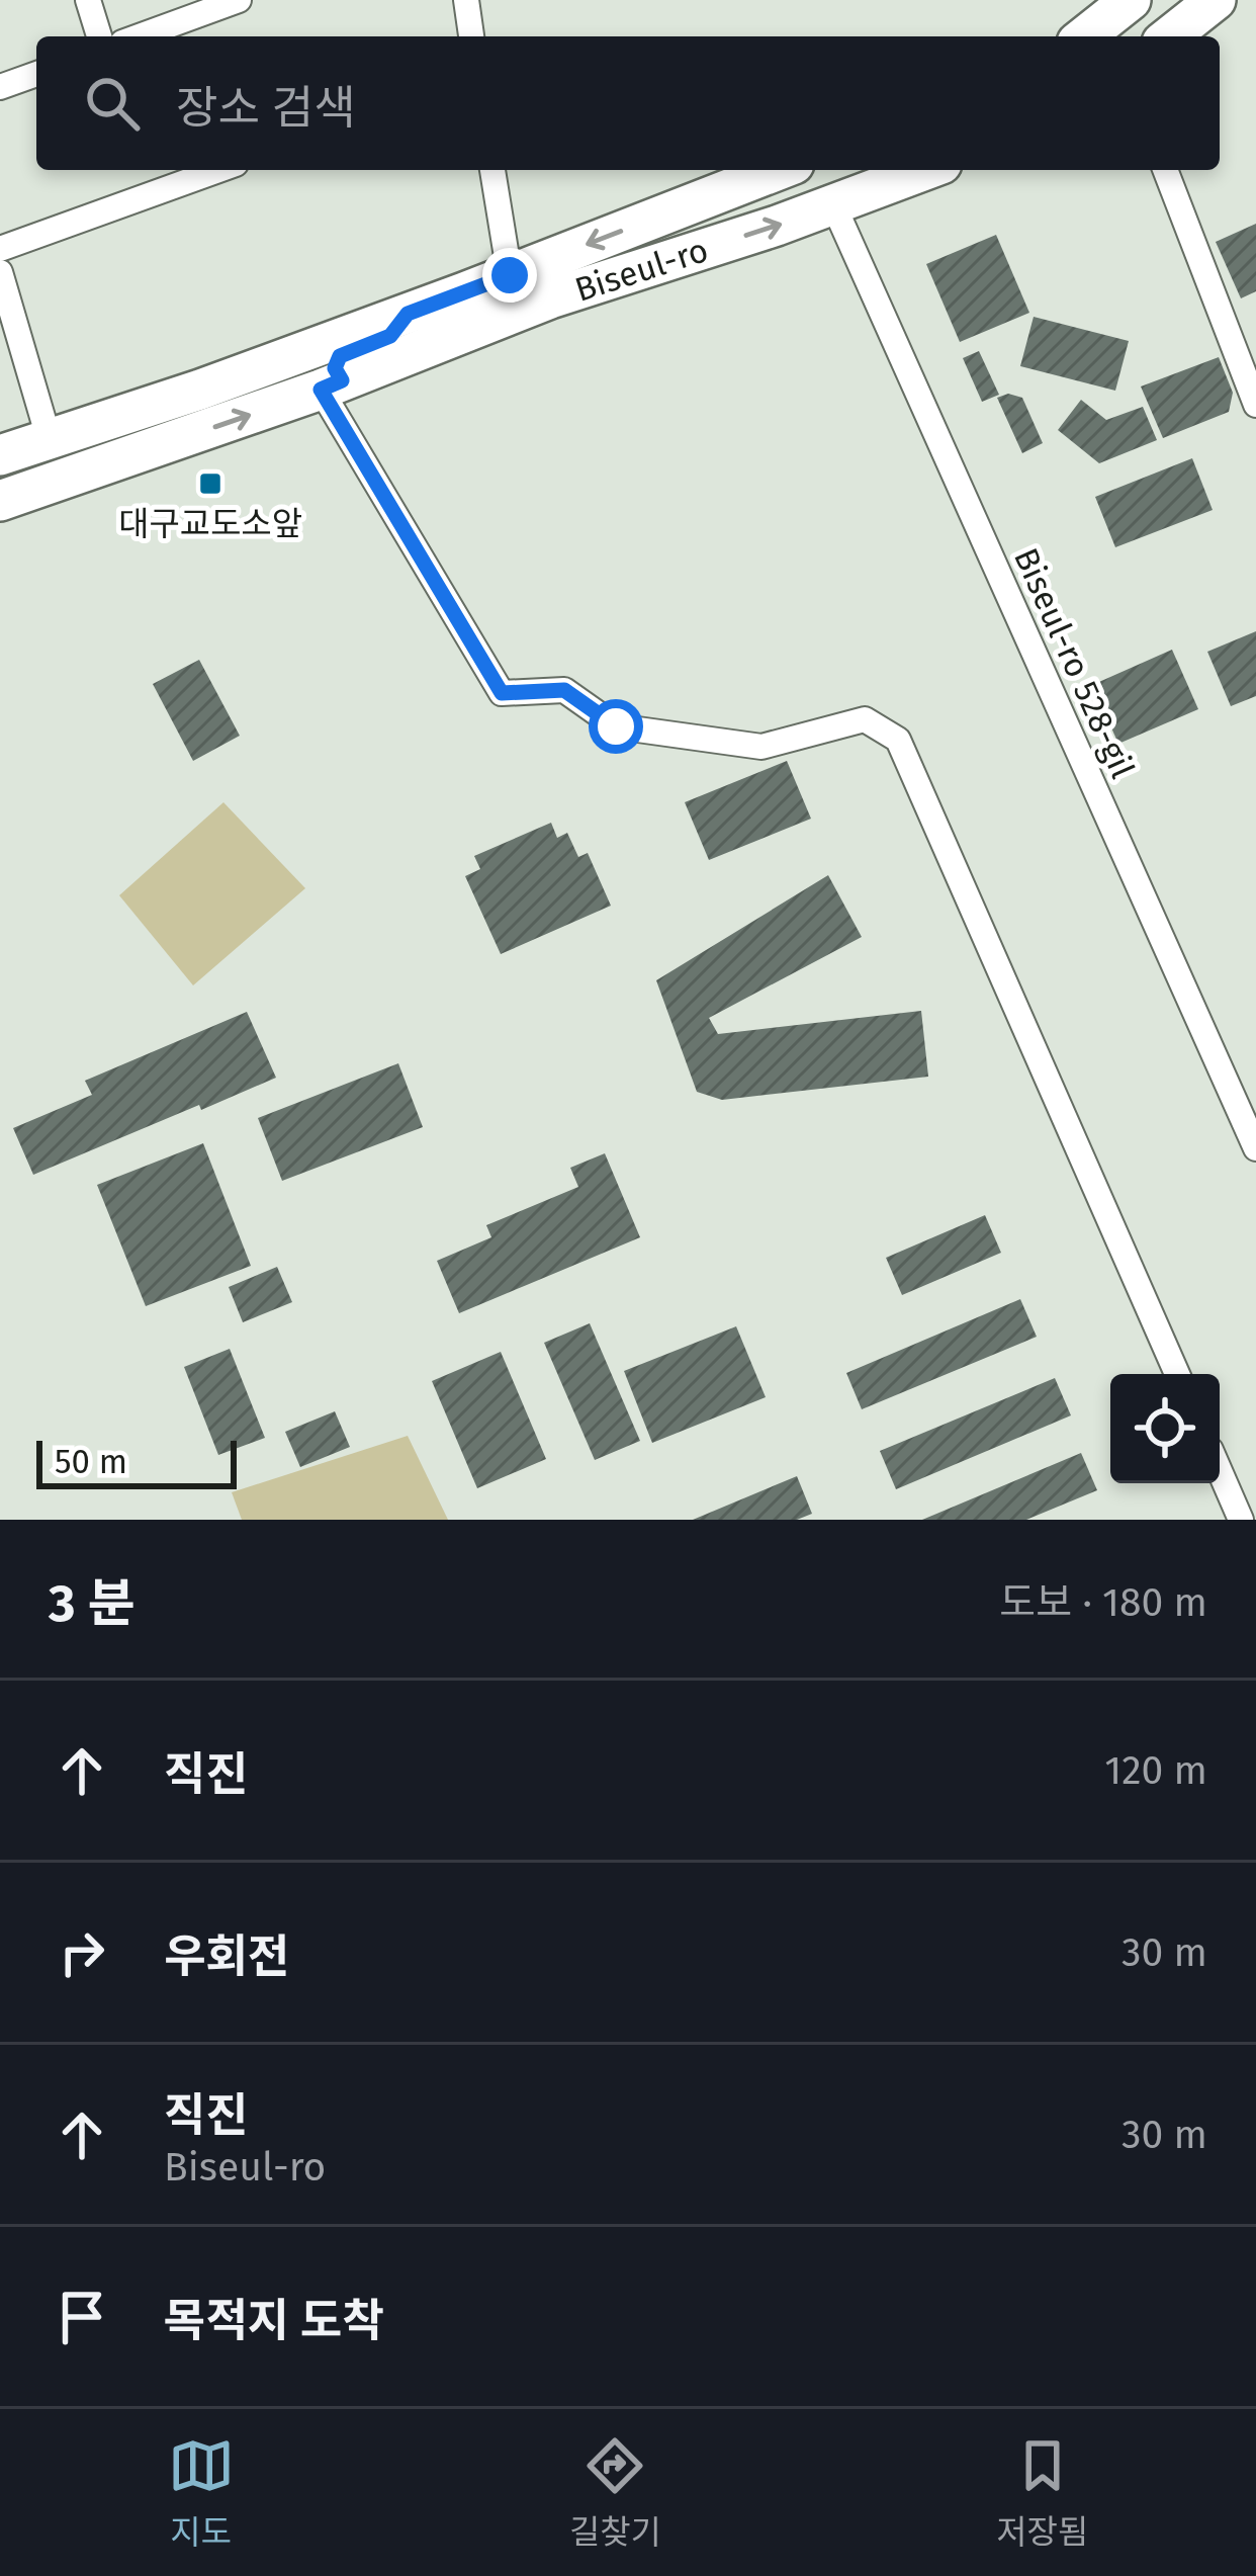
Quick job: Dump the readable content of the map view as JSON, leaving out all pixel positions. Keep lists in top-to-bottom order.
{
  "streets": {
    "main road": ["Biseul-ro"],
    "street": ["Biseul-ro 528-gil"]
  },
  "crossings": [
    ["Biseul-ro", "Biseul-ro 528-gil"]
  ],
  "places": {
    "transit": ["대구교도소앞"]
  },
  "scale_bar": "50 m",
  "page": {
    "search": "장소 검색",
    "scale": "50 m",
    "heading": ["3 분", "도보 · 180 m"],
    "list": [
      ["직진", "120 m"],
      ["우회전", "30 m"],
      ["직진", "Biseul-ro", "30 m"],
      "목적지 도착"
    ],
    "nav": ["지도", "길찾기", "저장됨"]
  }
}
